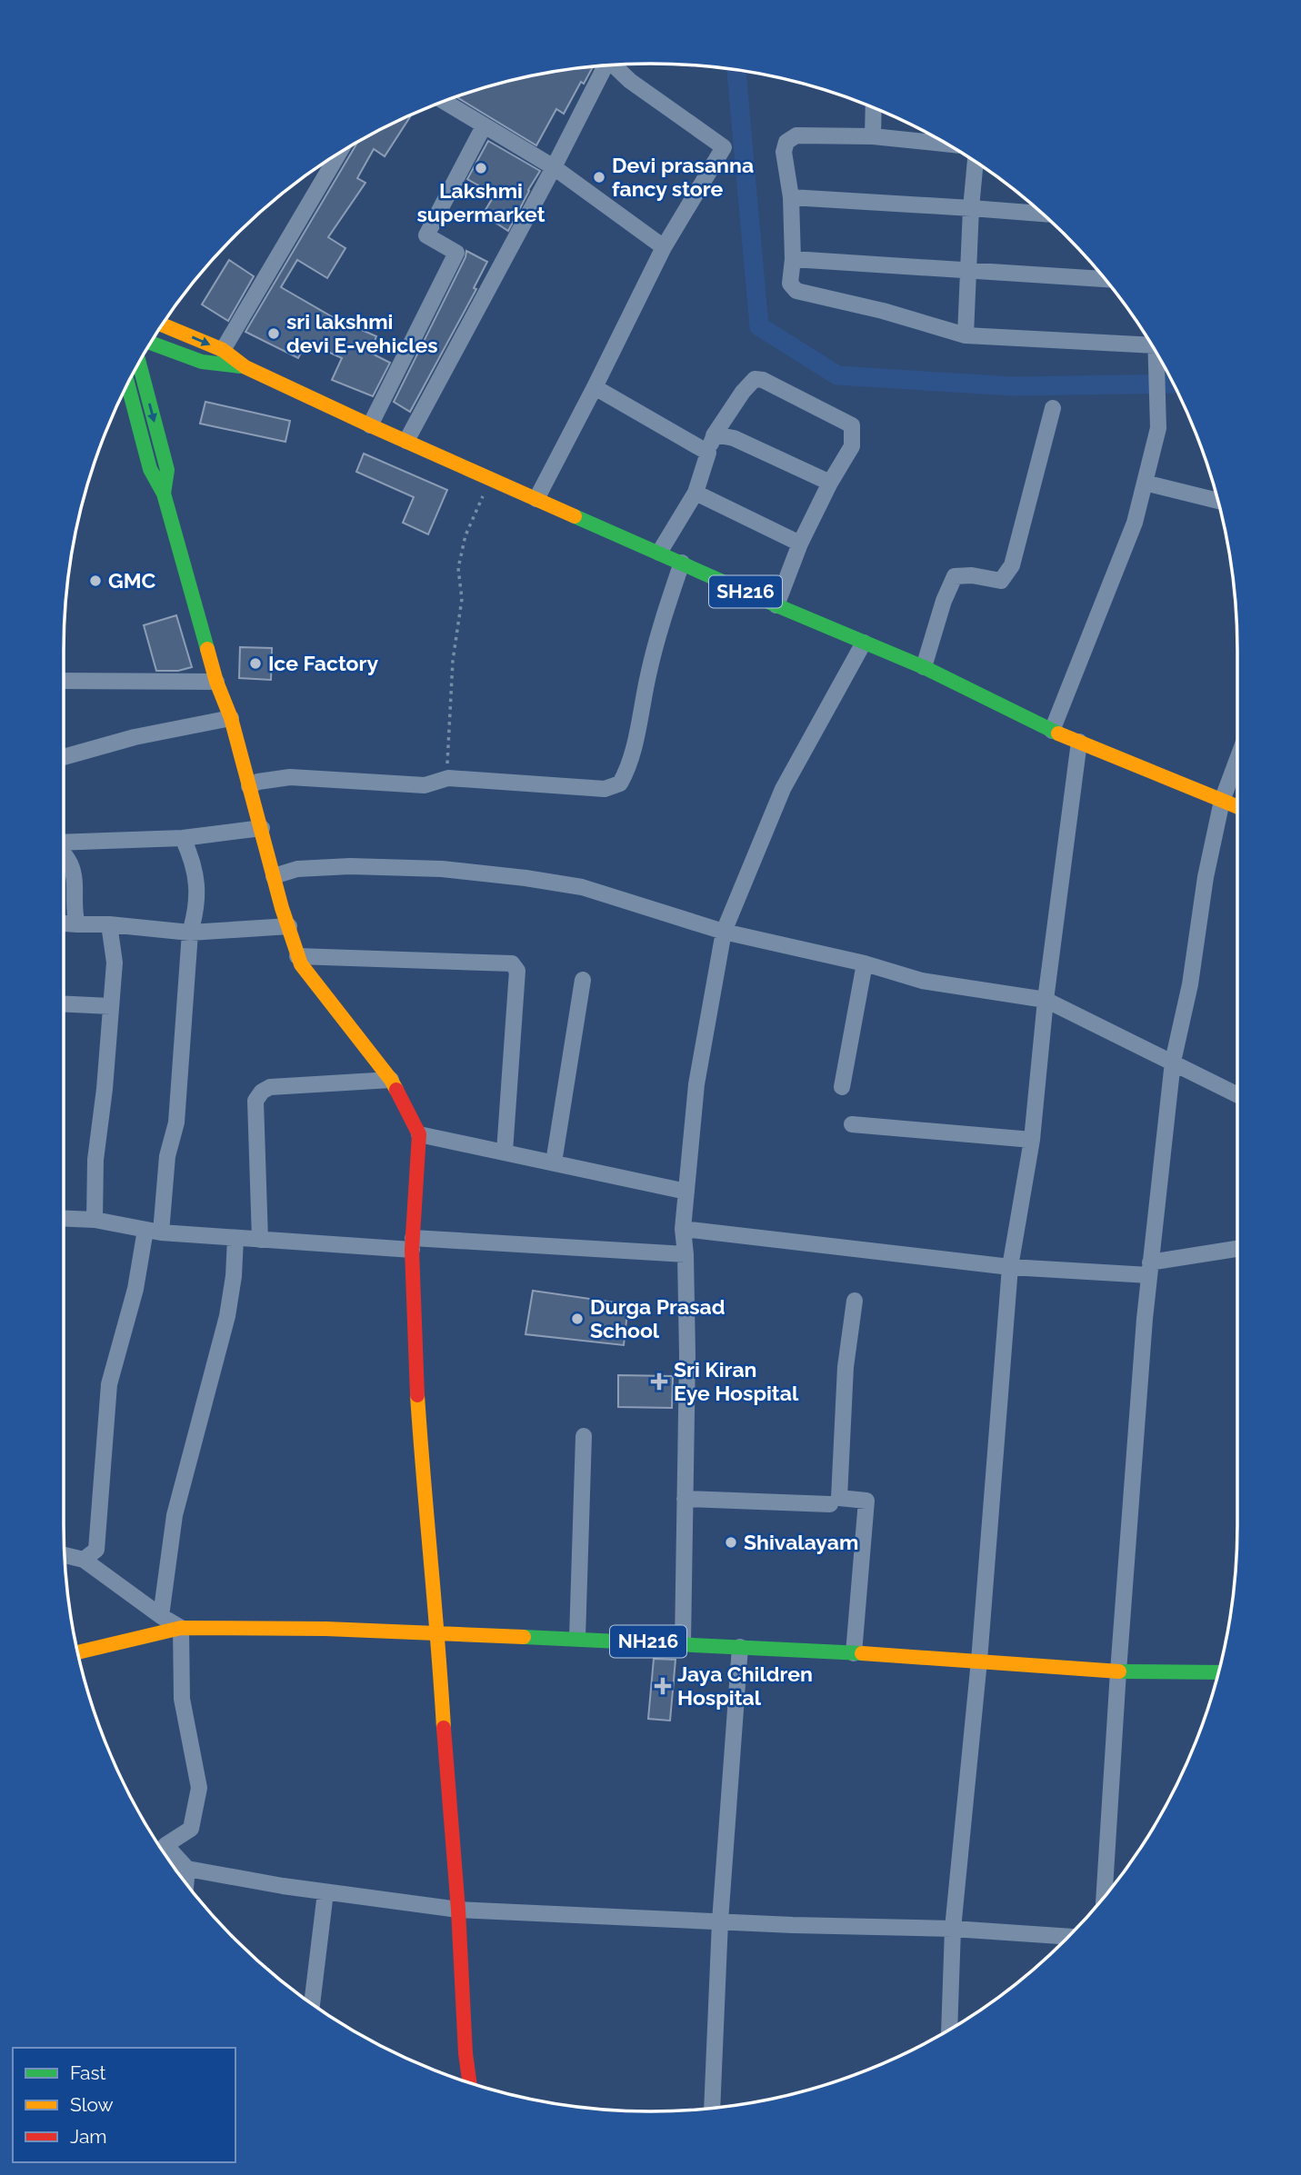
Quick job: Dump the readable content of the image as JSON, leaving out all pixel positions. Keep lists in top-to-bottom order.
{
  "streets": {
    "main road": ["SH216", "NH216"]
  },
  "places": {
    "other": [
      "Lakshmi supermarket",
      "Devi prasanna fancy store",
      "sri lakshmi devi E-vehicles",
      "GMC",
      "Ice Factory",
      "Durga Prasad School",
      "Shivalayam"
    ],
    "health": ["Sri Kiran Eye Hospital", "Jaya Children Hospital"]
  },
  "legend": ["Fast", "Slow", "Jam"]
}
